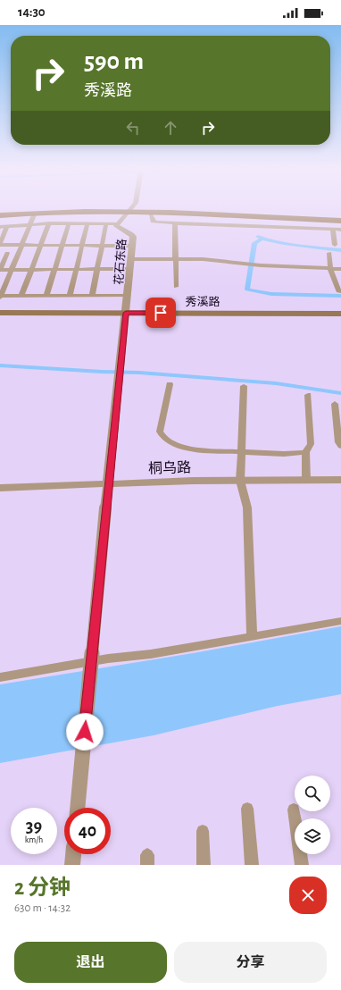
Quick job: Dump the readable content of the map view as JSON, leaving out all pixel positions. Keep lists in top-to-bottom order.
{
  "streets": {
    "main road": ["秀溪路"],
    "street": ["花石东路", "桐乌路"]
  },
  "crossings": [
    ["花石东路", "秀溪路"],
    ["花石东路", "桐乌路"]
  ],
  "page": {
    "status": "14:30",
    "turn": ["590 m", "秀溪路"],
    "speed": "39 km/h",
    "limit": "40",
    "heading": ["2 分钟", "630 m · 14:32"],
    "buttons": ["退出", "分享"]
  }
}
